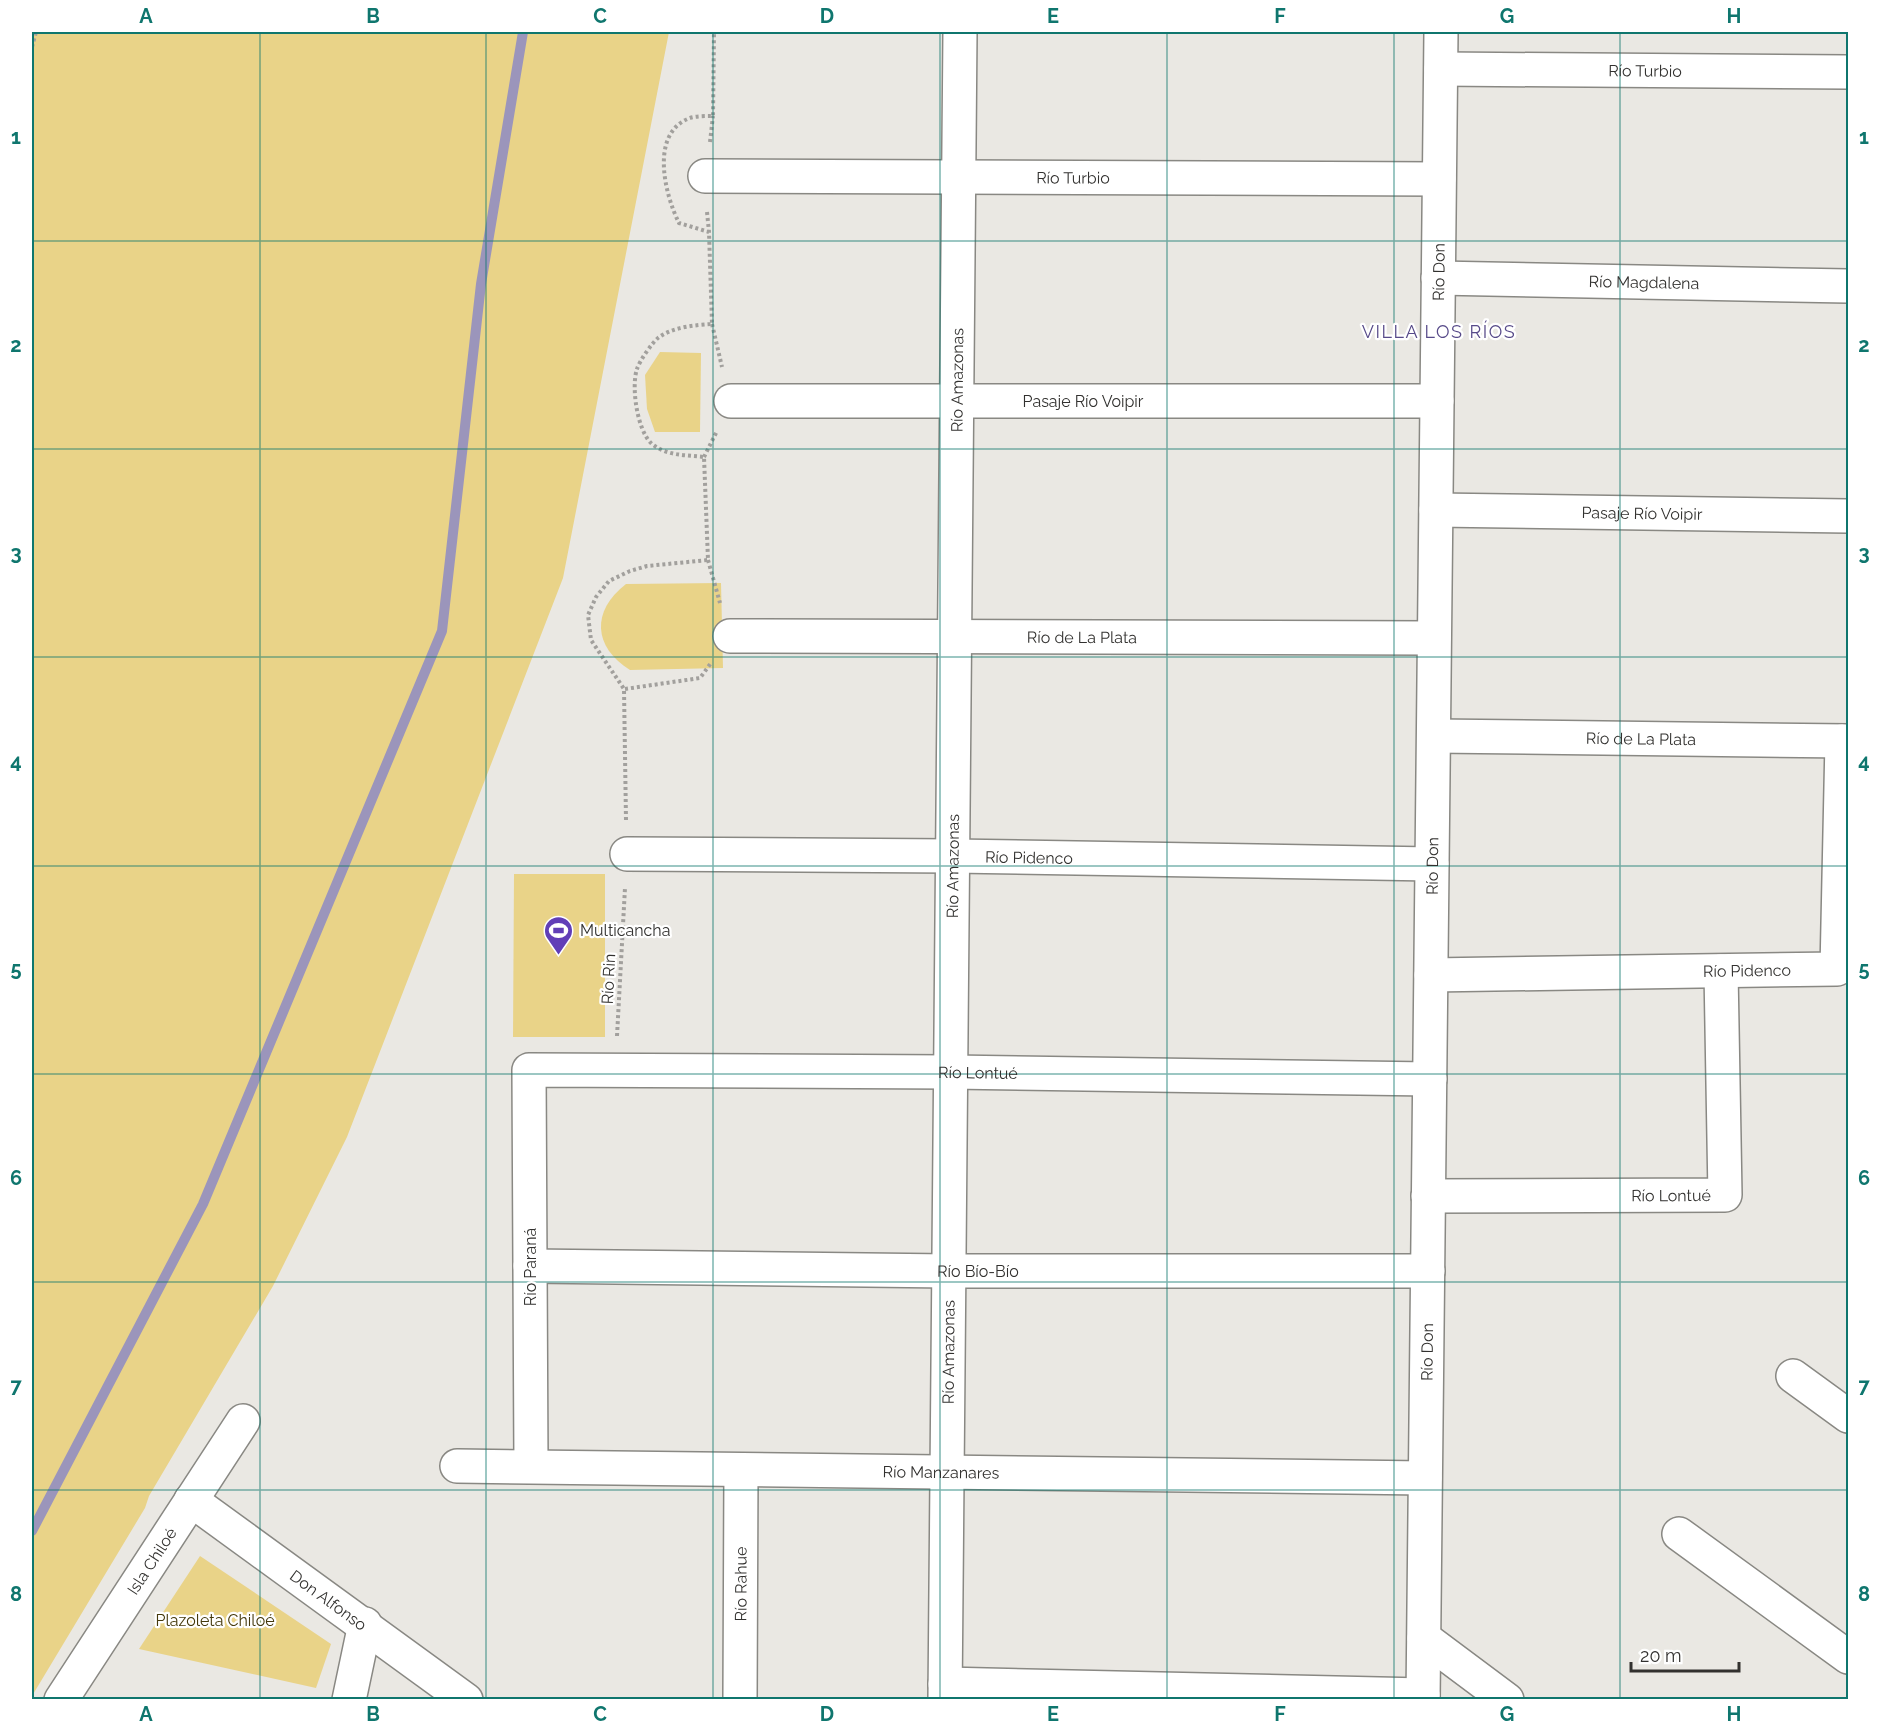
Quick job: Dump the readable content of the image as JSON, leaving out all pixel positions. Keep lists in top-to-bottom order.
{
  "streets": {
    "street": [
      "Río Turbio",
      "Río Don",
      "Río Magdalena",
      "Río Amazonas",
      "Pasaje Río Voipir",
      "Río de La Plata",
      "Río Pidenco",
      "Río Lontué",
      "Río Paraná",
      "Río Bío-Bío",
      "Río Manzanares",
      "Isla Chiloé",
      "Río Rahue",
      "Don Alfonso"
    ],
    "path": ["Río Rin"]
  },
  "crossings": [
    ["Río Turbio", "Río Don"],
    ["Río Turbio", "Río Amazonas"],
    ["Río Don", "Río Magdalena"],
    ["Río Don", "Pasaje Río Voipir"],
    ["Río Don", "Río de La Plata"],
    ["Río Don", "Río Pidenco"],
    ["Río Don", "Río Lontué"],
    ["Río Don", "Río Bío-Bío"],
    ["Río Don", "Río Manzanares"],
    ["Río Amazonas", "Pasaje Río Voipir"],
    ["Río Amazonas", "Río de La Plata"],
    ["Río Amazonas", "Río Pidenco"],
    ["Río Amazonas", "Río Lontué"],
    ["Río Amazonas", "Río Bío-Bío"],
    ["Río Amazonas", "Río Manzanares"],
    ["Río de La Plata", "Río Pidenco"],
    ["Río de La Plata", "Río Rin"],
    ["Río Pidenco", "Río Rin"],
    ["Río Pidenco", "Río Lontué"],
    ["Río Rin", "Río Lontué"],
    ["Río Lontué", "Río Paraná"],
    ["Río Paraná", "Río Bío-Bío"],
    ["Río Paraná", "Río Manzanares"],
    ["Río Manzanares", "Río Rahue"],
    ["Isla Chiloé", "Don Alfonso"]
  ],
  "districts": ["VILLA LOS RÍOS"],
  "parks": ["Plazoleta Chiloé"],
  "places": {
    "sports": ["Multicancha"]
  },
  "scale_bar": "20 m",
  "grid": {
    "columns": [
      "A",
      "B",
      "C",
      "D",
      "E",
      "F",
      "G",
      "H"
    ],
    "rows": [
      "1",
      "2",
      "3",
      "4",
      "5",
      "6",
      "7",
      "8"
    ]
  }
}
